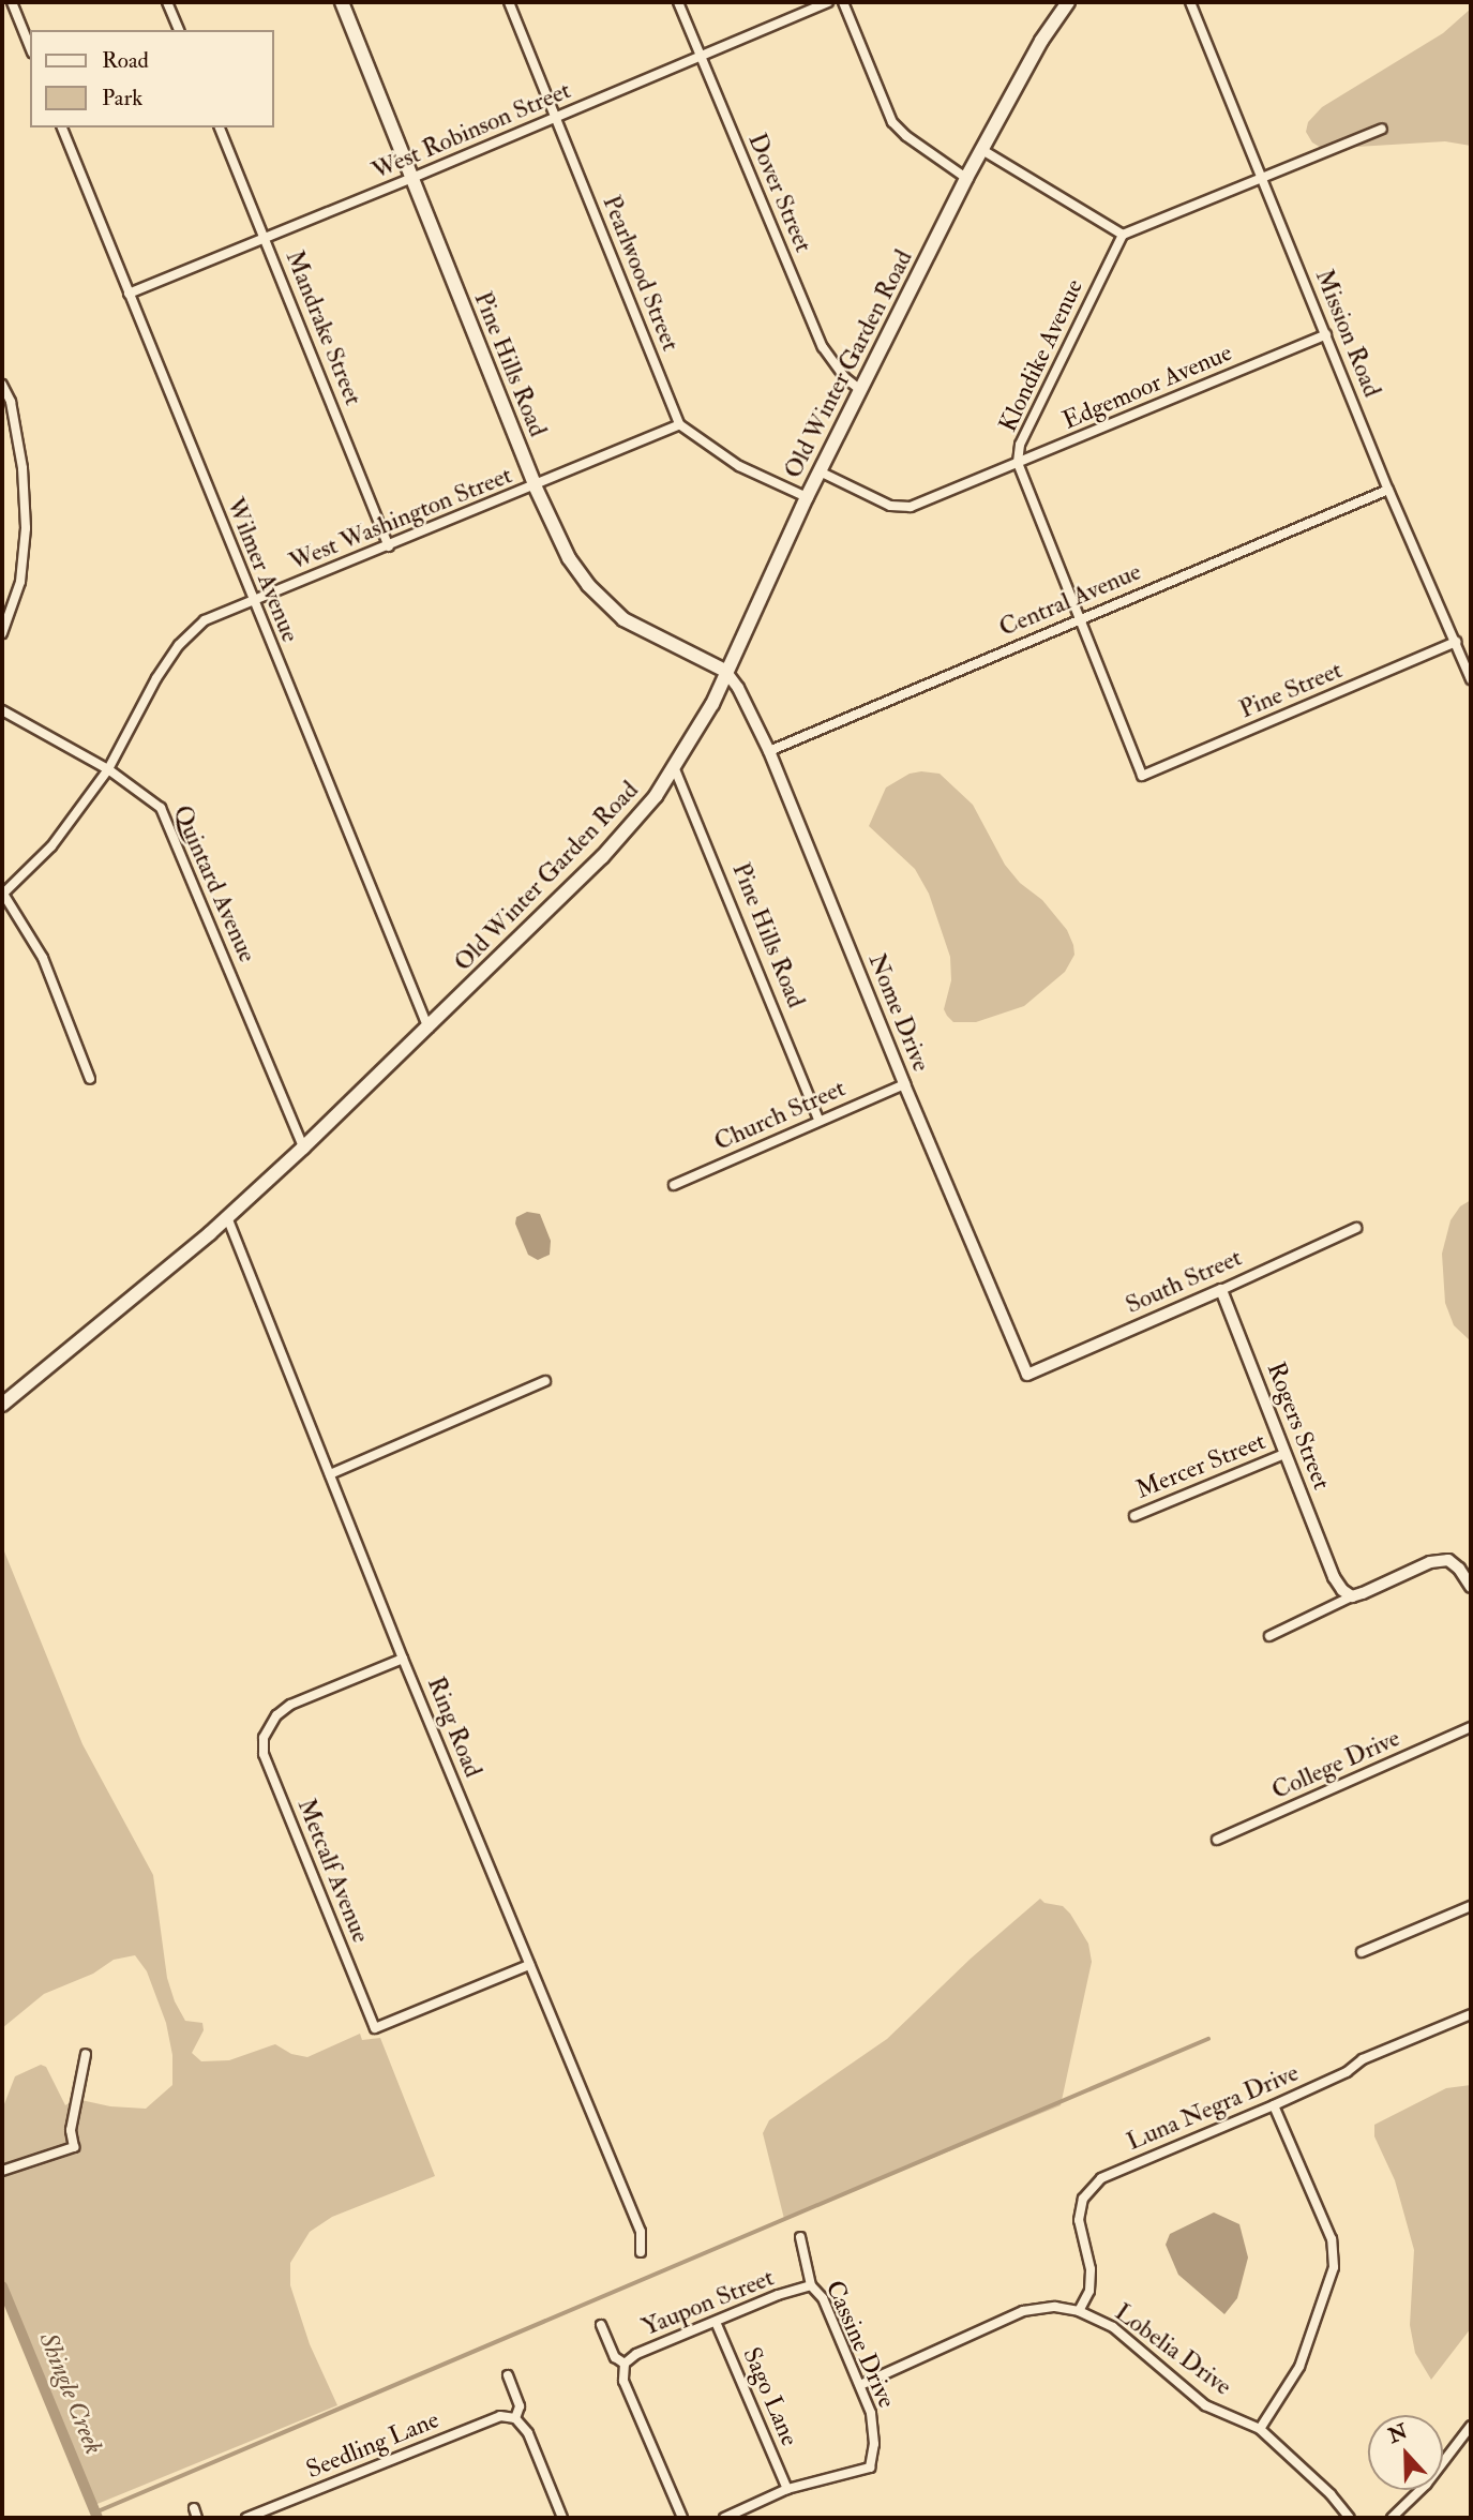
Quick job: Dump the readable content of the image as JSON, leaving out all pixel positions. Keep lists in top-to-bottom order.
{
  "streets": {
    "main road": ["Pine Hills Road", "Old Winter Garden Road"],
    "street": [
      "West Robinson Street",
      "Dover Street",
      "Pearlwood Street",
      "Mandrake Street",
      "Mission Road",
      "Klondike Avenue",
      "Edgemoor Avenue",
      "West Washington Street",
      "Wilmer Avenue",
      "Central Avenue",
      "Pine Street",
      "Quintard Avenue",
      "Nome Drive",
      "Church Street",
      "South Street",
      "Rogers Street",
      "Mercer Street",
      "Ring Road",
      "College Drive",
      "Metcalf Avenue",
      "Luna Negra Drive",
      "Yaupon Street",
      "Cassine Drive",
      "Lobelia Drive",
      "Sago Lane",
      "Seedling Lane"
    ]
  },
  "crossings": [
    ["West Robinson Street", "Dover Street"],
    ["West Robinson Street", "Pearlwood Street"],
    ["West Robinson Street", "Mandrake Street"],
    ["West Robinson Street", "Pine Hills Road"],
    ["West Robinson Street", "Wilmer Avenue"],
    ["Dover Street", "Old Winter Garden Road"],
    ["Pearlwood Street", "West Washington Street"],
    ["Mandrake Street", "West Washington Street"],
    ["Mission Road", "Edgemoor Avenue"],
    ["Mission Road", "Central Avenue"],
    ["Mission Road", "Pine Street"],
    ["Klondike Avenue", "Edgemoor Avenue"],
    ["Klondike Avenue", "Central Avenue"],
    ["Klondike Avenue", "Pine Street"],
    ["Pine Hills Road", "Old Winter Garden Road"],
    ["Pine Hills Road", "West Washington Street"],
    ["Pine Hills Road", "Nome Drive"],
    ["Pine Hills Road", "Church Street"],
    ["Old Winter Garden Road", "Edgemoor Avenue"],
    ["Old Winter Garden Road", "Wilmer Avenue"],
    ["Old Winter Garden Road", "Quintard Avenue"],
    ["Old Winter Garden Road", "Nome Drive"],
    ["Old Winter Garden Road", "Ring Road"],
    ["West Washington Street", "Wilmer Avenue"],
    ["West Washington Street", "Quintard Avenue"],
    ["Central Avenue", "Nome Drive"],
    ["Nome Drive", "Church Street"],
    ["Nome Drive", "South Street"],
    ["South Street", "Rogers Street"],
    ["Rogers Street", "Mercer Street"],
    ["Ring Road", "Metcalf Avenue"],
    ["Luna Negra Drive", "Lobelia Drive"],
    ["Yaupon Street", "Cassine Drive"],
    ["Yaupon Street", "Sago Lane"],
    ["Cassine Drive", "Lobelia Drive"],
    ["Cassine Drive", "Sago Lane"]
  ],
  "water": ["Shingle Creek"],
  "legend": ["Road", "Park"],
  "north": "top"
}
